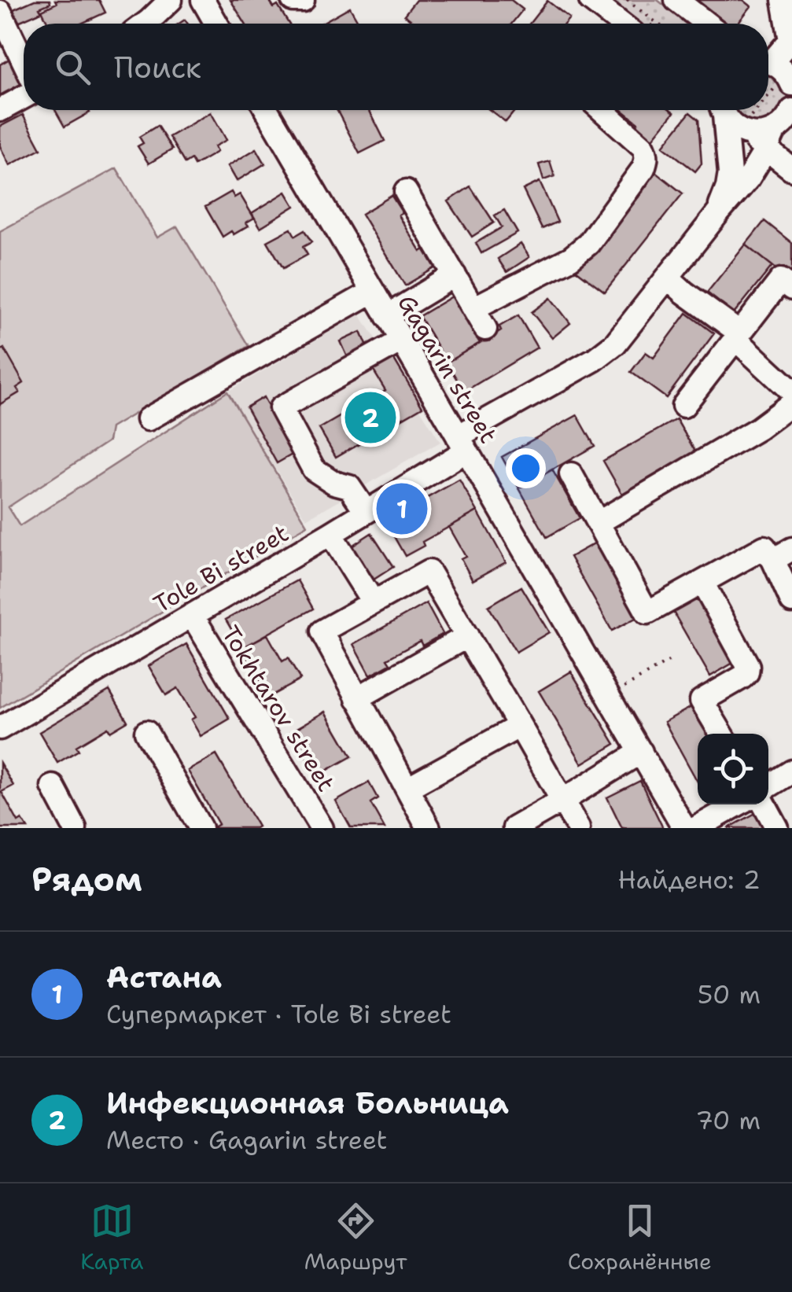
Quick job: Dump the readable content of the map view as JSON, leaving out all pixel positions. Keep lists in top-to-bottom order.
{
  "streets": {
    "street": ["Gagarin street", "Tole Bi street", "Tokhtarov street"]
  },
  "crossings": [
    ["Gagarin street", "Tole Bi street"],
    ["Tole Bi street", "Tokhtarov street"]
  ],
  "page": {
    "search": "Поиск",
    "pins": ["2", "1"],
    "heading": ["Рядом", "Найдено: 2"],
    "list": [
      {
        "mark": "1",
        "name": "Астана",
        "note": "Супермаркет · Tole Bi street",
        "value": "50 m"
      },
      {
        "mark": "2",
        "name": "Инфекционная Больница",
        "note": "Место · Gagarin street",
        "value": "70 m"
      }
    ],
    "nav": ["Карта", "Маршрут", "Сохранённые"]
  }
}
